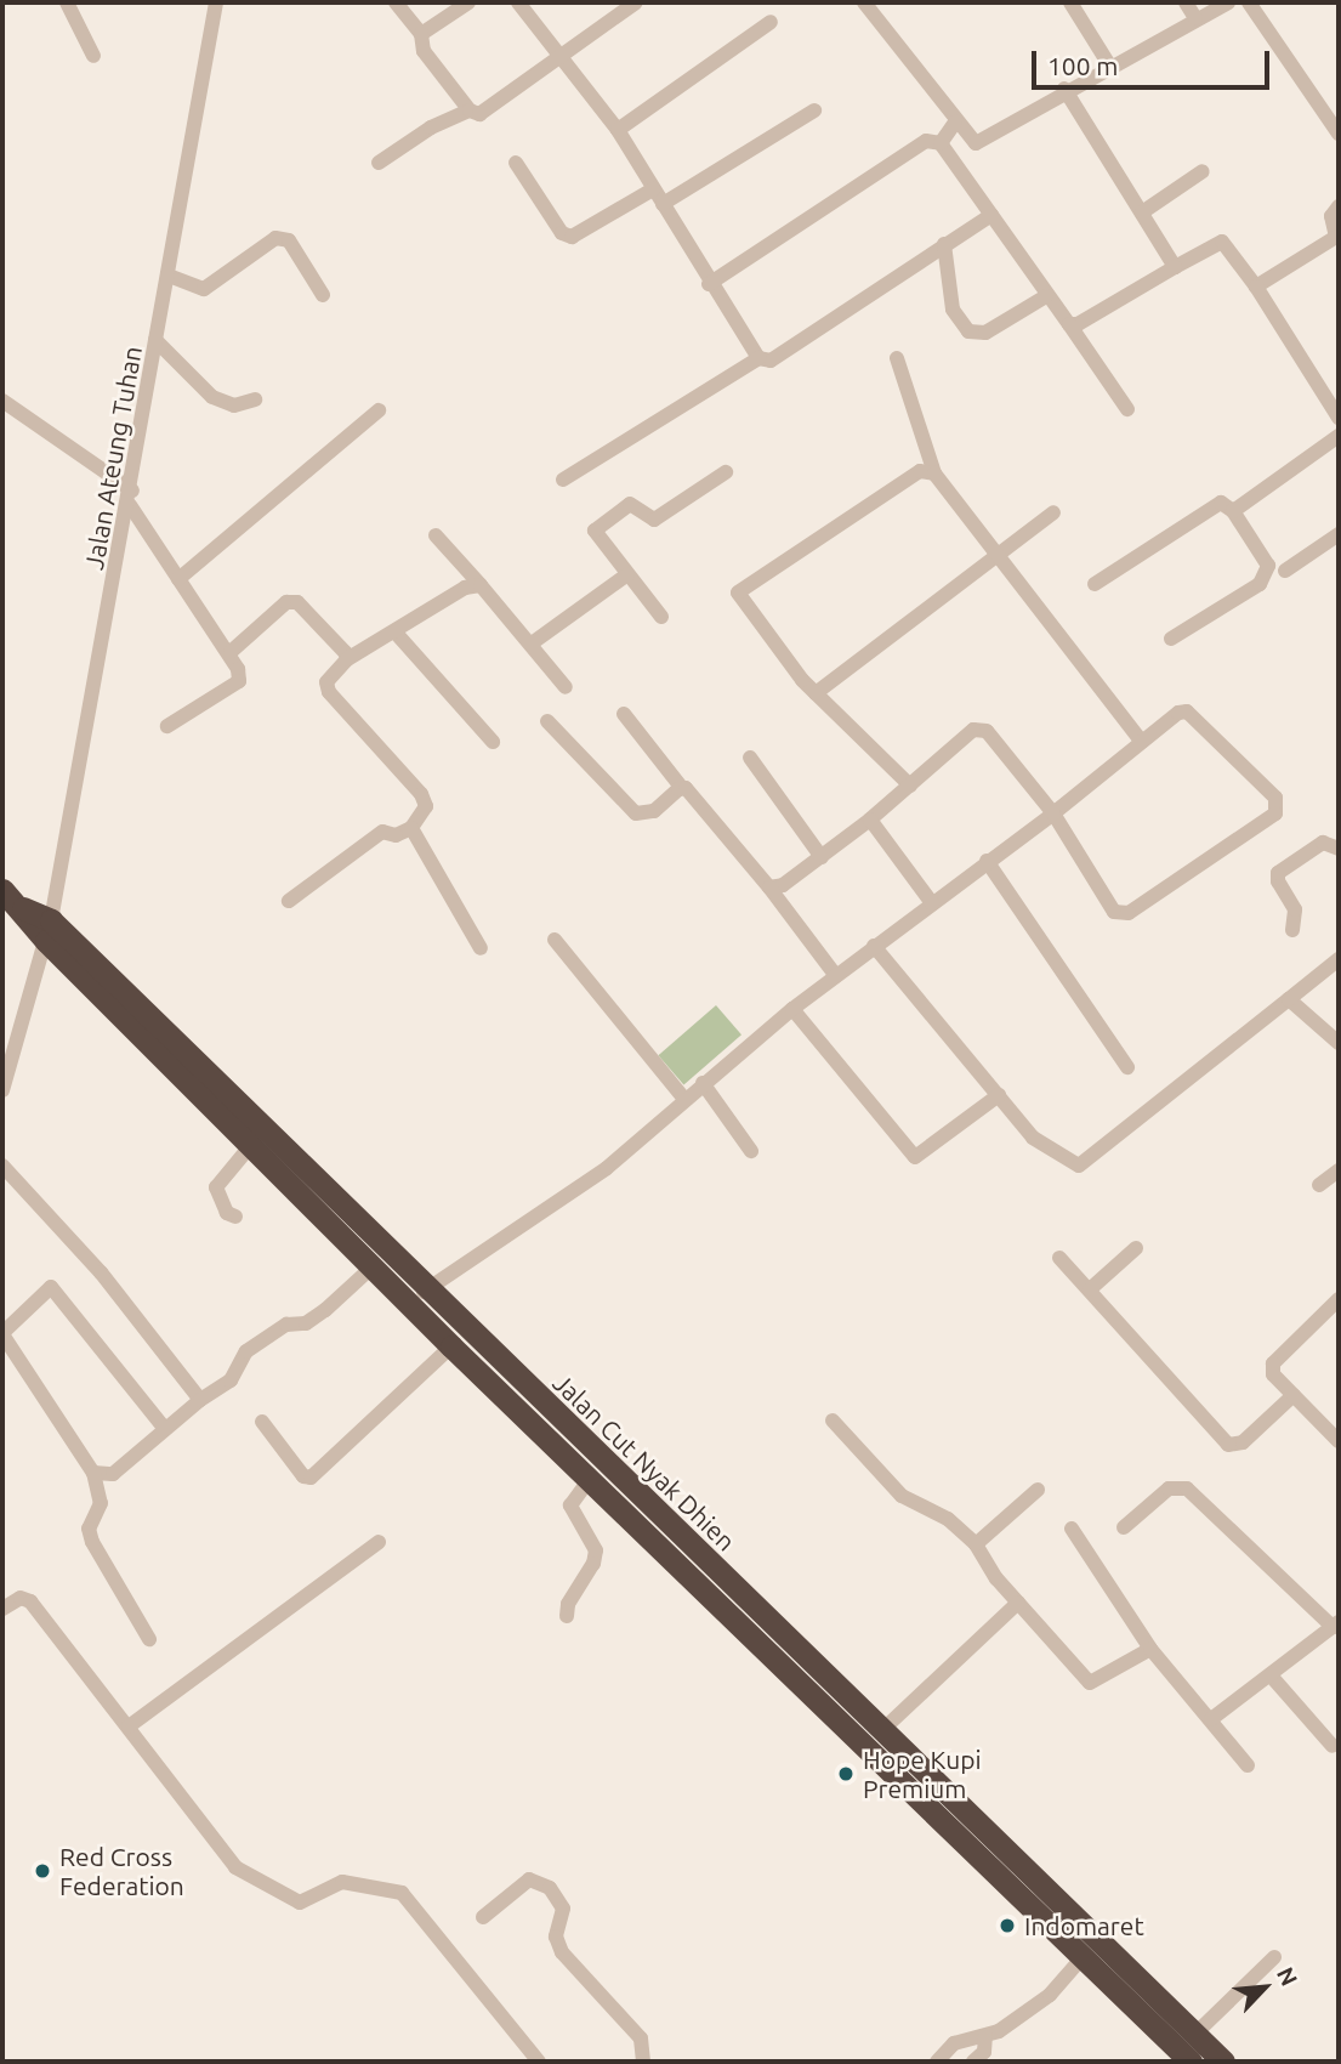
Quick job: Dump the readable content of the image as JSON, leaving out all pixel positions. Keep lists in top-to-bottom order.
{
  "streets": {
    "highway": ["Jalan Cut Nyak Dhien"],
    "street": ["Jalan Ateung Tuhan"]
  },
  "crossings": [
    ["Jalan Ateung Tuhan", "Jalan Cut Nyak Dhien"]
  ],
  "places": ["Hope Kupi Premium", "Red Cross Federation", "Indomaret"],
  "scale_bar": "100 m",
  "north": "top right"
}
